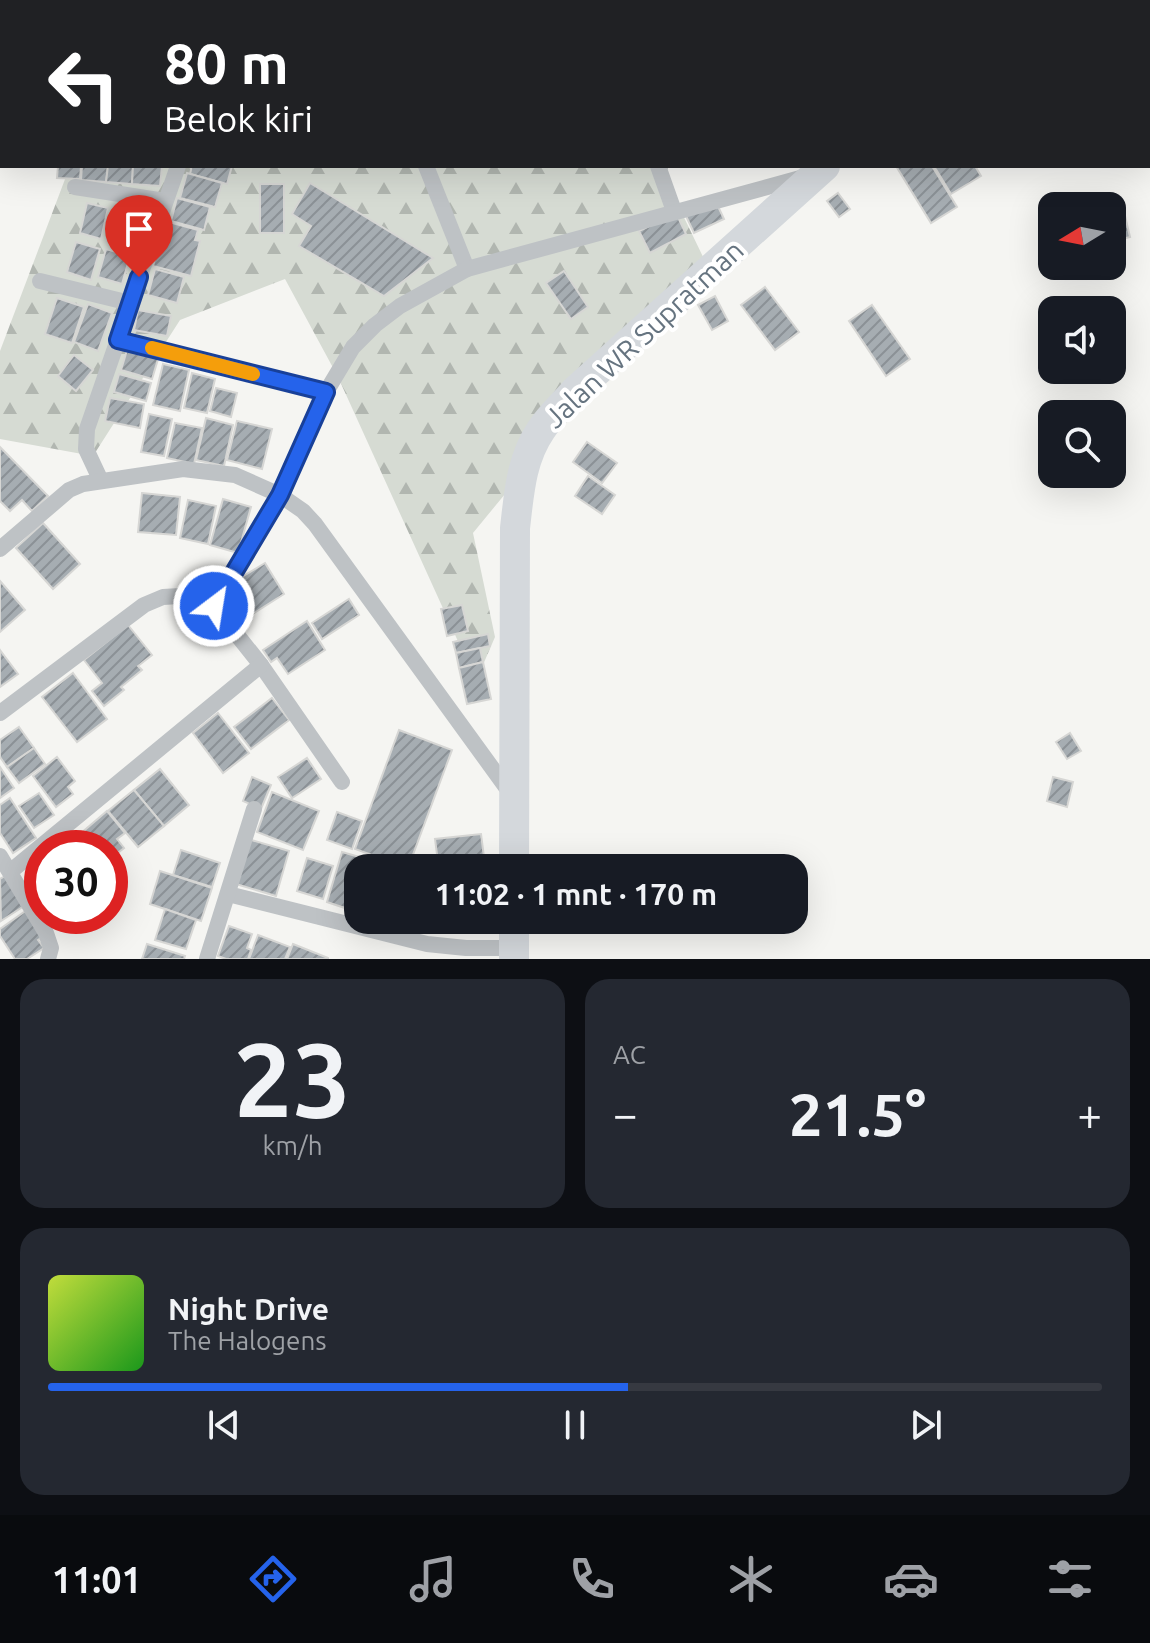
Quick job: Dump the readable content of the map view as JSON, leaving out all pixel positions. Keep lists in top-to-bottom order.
{
  "streets": {
    "highway": ["Jalan WR Supratman"]
  },
  "north": "left",
  "page": {
    "turn": ["80 m", "Belok kiri"],
    "limit": "30",
    "trip": "11:02 · 1 mnt · 170 m",
    "tile": [
      ["23", "km/h"],
      "AC"
    ],
    "heat": ["−", "21.5°", "+"],
    "song": ["Night Drive", "The Halogens"],
    "tabs": "11:01"
  }
}
